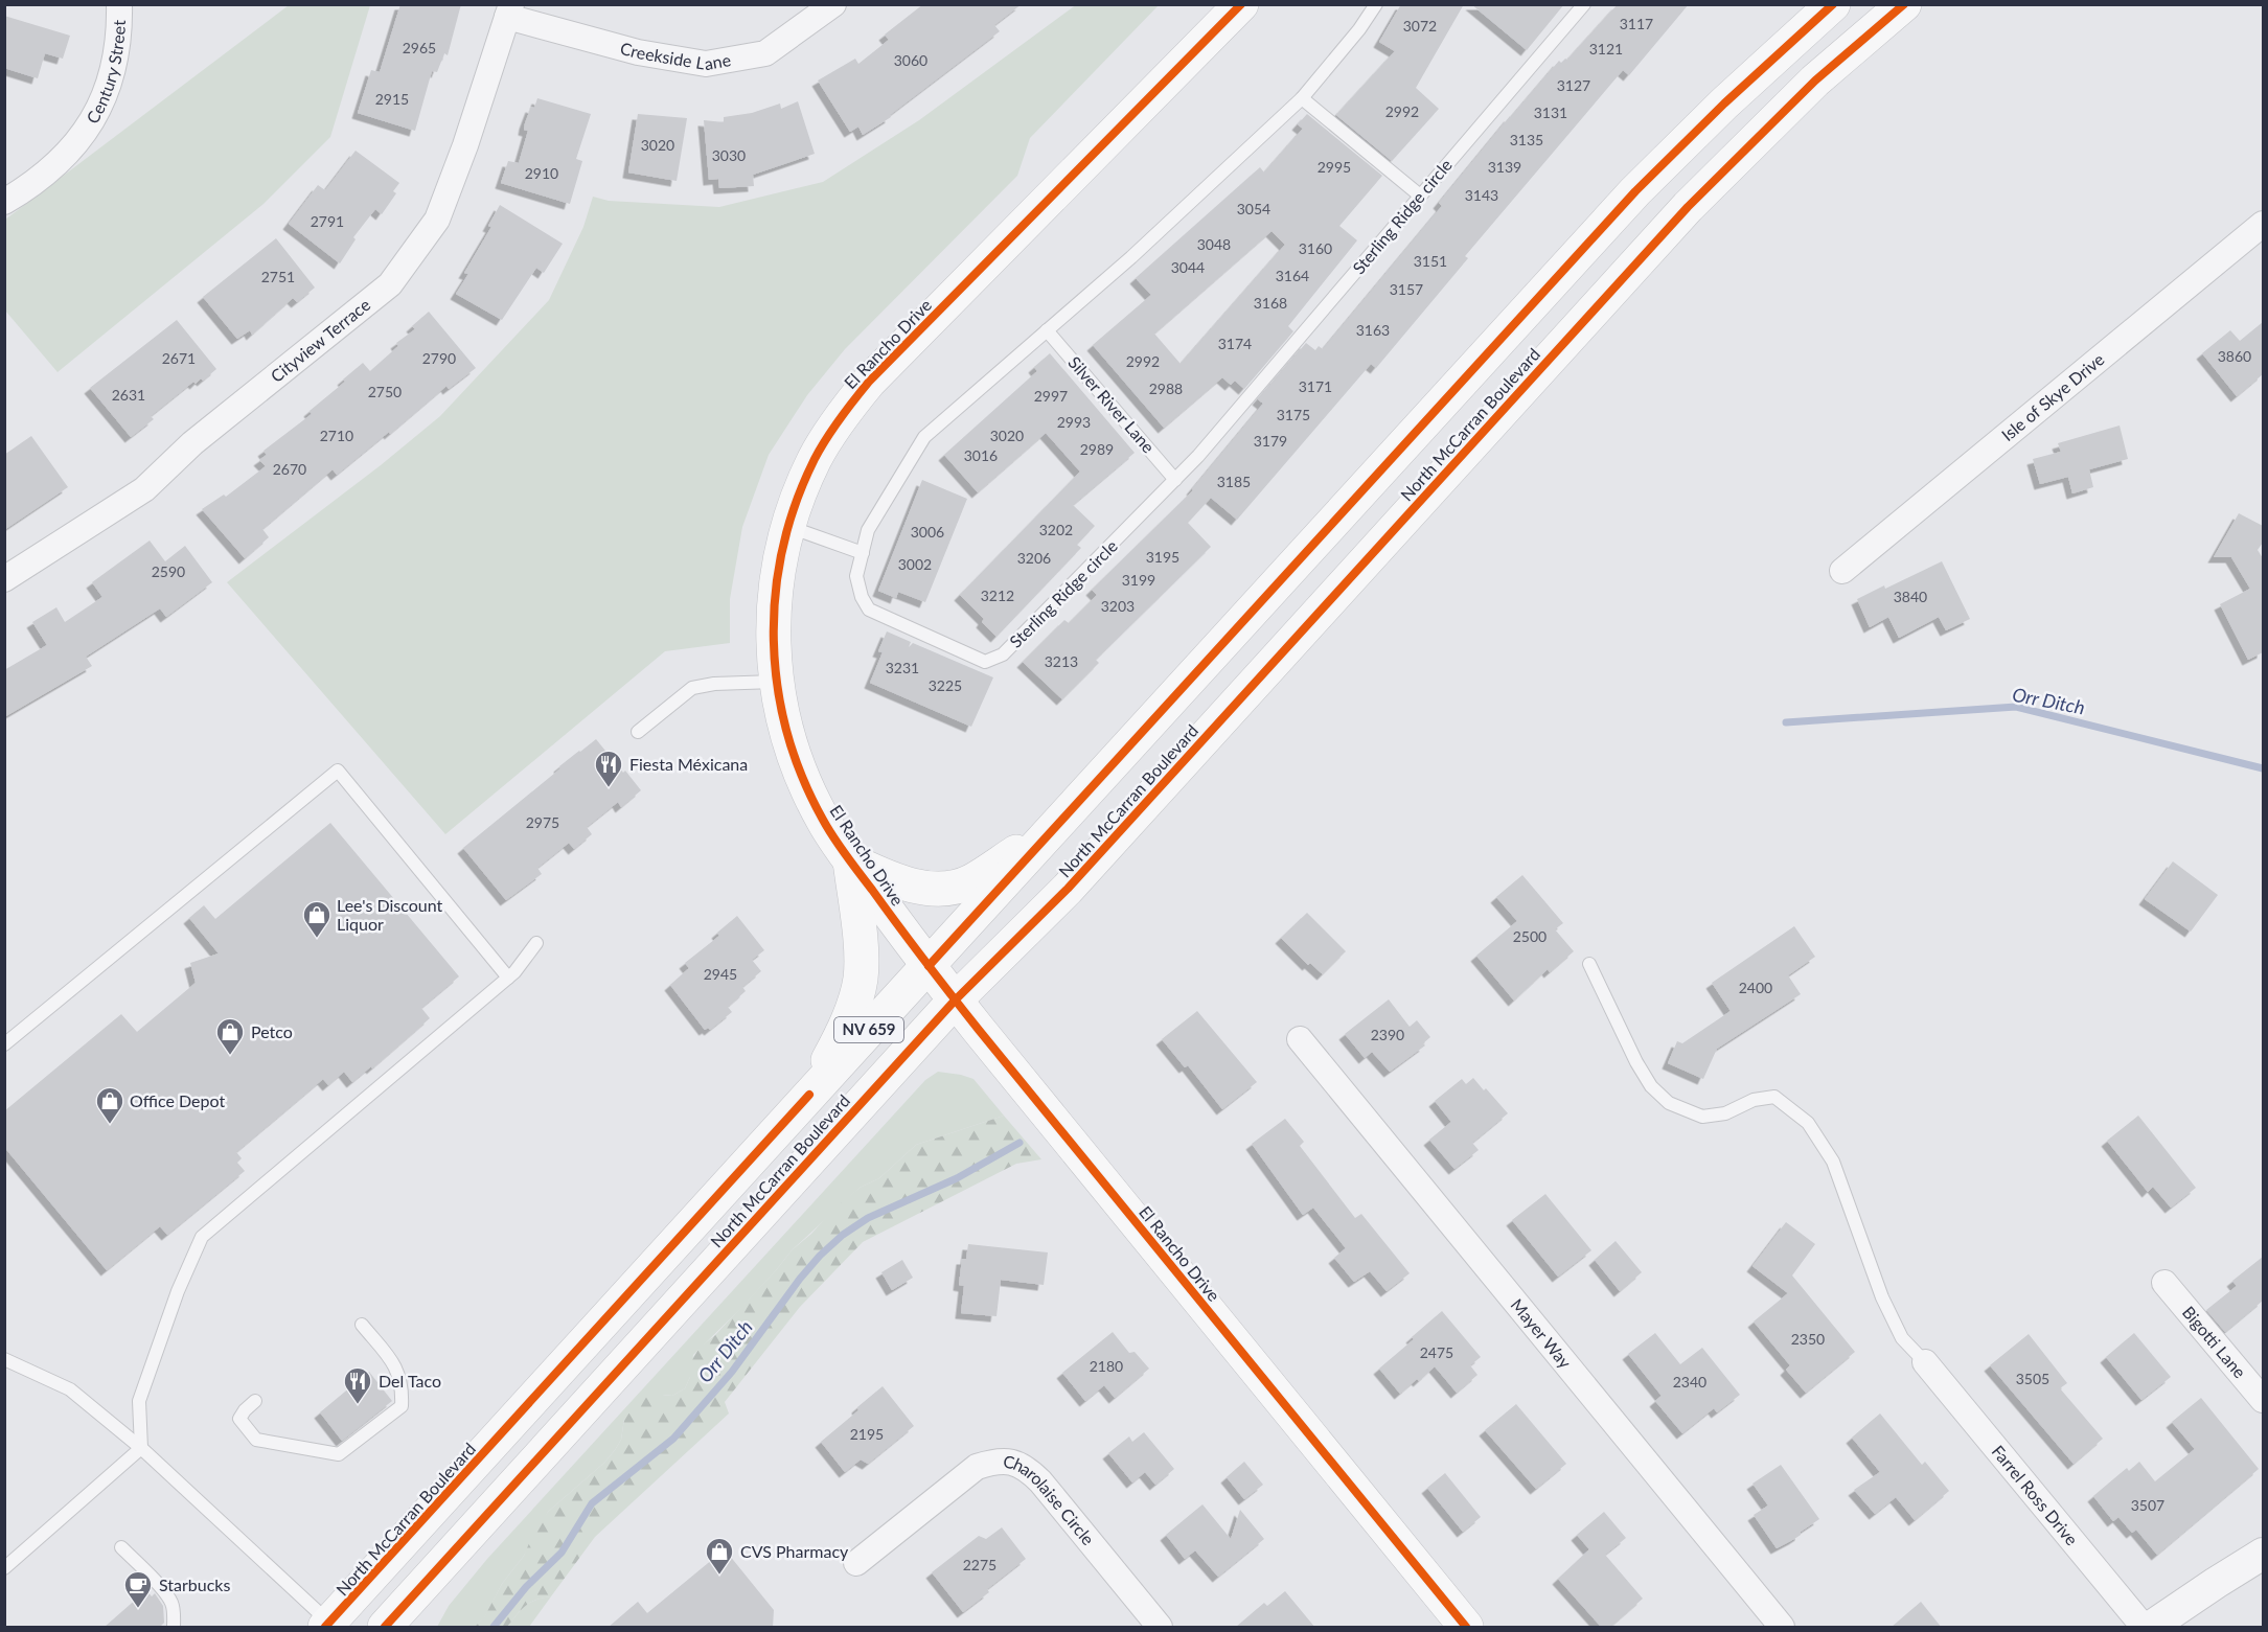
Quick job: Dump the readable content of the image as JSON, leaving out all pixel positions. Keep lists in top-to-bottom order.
{
  "streets": {
    "main road": ["El Rancho Drive", "North McCarran Boulevard", "NV 659"],
    "street": [
      "Creekside Lane",
      "Century Street",
      "Cityview Terrace",
      "Isle of Skye Drive",
      "Mayer Way",
      "Bigotti Lane",
      "Farrel Ross Drive",
      "Charolaise Circle"
    ],
    "lane": ["Sterling Ridge circle", "Silver River Lane"]
  },
  "crossings": [
    ["Creekside Lane", "Cityview Terrace"],
    ["Sterling Ridge circle", "Silver River Lane"],
    ["El Rancho Drive", "North McCarran Boulevard"]
  ],
  "water": ["Orr Ditch"],
  "places": {
    "restaurant": ["Fiesta Méxicana", "Del Taco"],
    "shop": [
      "Lee's Discount Liquor",
      "Petco",
      "Office Depot",
      "CVS Pharmacy"
    ],
    "cafe": ["Starbucks"]
  },
  "house_numbers": [
    "3117",
    "3072",
    "2965",
    "3121",
    "3060",
    "3127",
    "2915",
    "2992",
    "3131",
    "3135",
    "3020",
    "3030",
    "2995",
    "3139",
    "2910",
    "3143",
    "3054",
    "2791",
    "3048",
    "3160",
    "3151",
    "3044",
    "3164",
    "2751",
    "3157",
    "3168",
    "3163",
    "3174",
    "3860",
    "2671",
    "2790",
    "2992",
    "3171",
    "2988",
    "2750",
    "2631",
    "2997",
    "3175",
    "2993",
    "2710",
    "3020",
    "3179",
    "2989",
    "3016",
    "2670",
    "3185",
    "3202",
    "3006",
    "3195",
    "3206",
    "3002",
    "2590",
    "3199",
    "3212",
    "3840",
    "3203",
    "3213",
    "3231",
    "3225",
    "2975",
    "2500",
    "2945",
    "2400",
    "2390",
    "2350",
    "2475",
    "2180",
    "3505",
    "2340",
    "2195",
    "3507",
    "2275"
  ]
}
